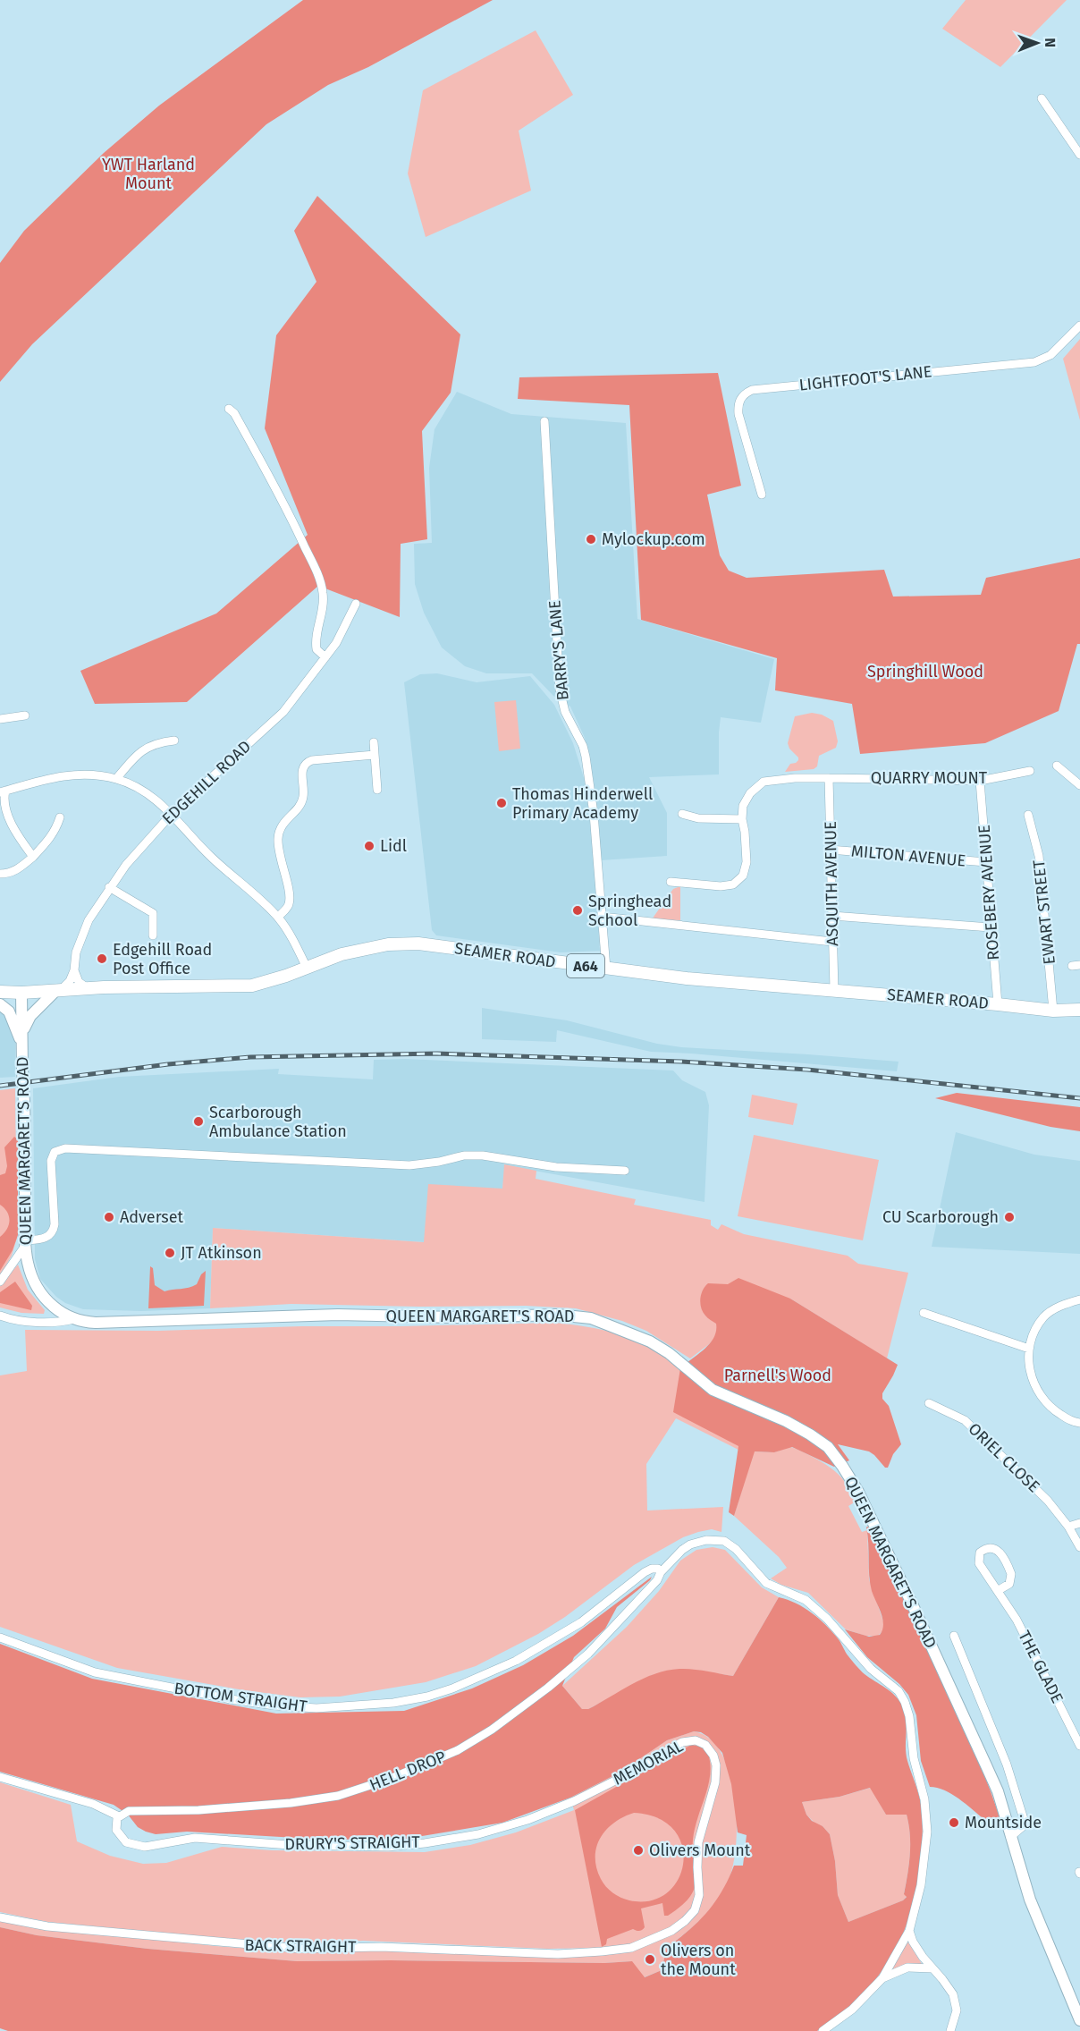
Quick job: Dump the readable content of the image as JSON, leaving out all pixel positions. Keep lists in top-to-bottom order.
{
  "streets": {
    "highway": ["SEAMER ROAD", "A64"],
    "main road": ["QUEEN MARGARET'S ROAD"],
    "street": [
      "LIGHTFOOT'S LANE",
      "BARRY'S LANE",
      "QUARRY MOUNT",
      "EDGEHILL ROAD",
      "MILTON AVENUE",
      "ASQUITH AVENUE",
      "ROSEBERY AVENUE",
      "EWART STREET",
      "ORIEL CLOSE",
      "THE GLADE",
      "BOTTOM STRAIGHT",
      "MEMORIAL",
      "HELL DROP",
      "DRURY'S STRAIGHT",
      "BACK STRAIGHT"
    ]
  },
  "crossings": [
    ["BARRY'S LANE", "SEAMER ROAD"],
    ["QUARRY MOUNT", "ASQUITH AVENUE"],
    ["QUARRY MOUNT", "ROSEBERY AVENUE"],
    ["EDGEHILL ROAD", "SEAMER ROAD"],
    ["MILTON AVENUE", "ASQUITH AVENUE"],
    ["MILTON AVENUE", "ROSEBERY AVENUE"],
    ["ASQUITH AVENUE", "SEAMER ROAD"],
    ["ROSEBERY AVENUE", "SEAMER ROAD"],
    ["EWART STREET", "SEAMER ROAD"],
    ["SEAMER ROAD", "QUEEN MARGARET'S ROAD"],
    ["BOTTOM STRAIGHT", "HELL DROP"],
    ["MEMORIAL", "DRURY'S STRAIGHT"],
    ["MEMORIAL", "BACK STRAIGHT"],
    ["HELL DROP", "DRURY'S STRAIGHT"]
  ],
  "parks": ["YWT Harland Mount", "Springhill Wood", "Parnell's Wood"],
  "places": [
    "Mylockup.com",
    "Thomas Hinderwell Primary Academy",
    "Lidl",
    "Springhead School",
    "Edgehill Road Post Office",
    "Scarborough Ambulance Station",
    "Adverset",
    "CU Scarborough",
    "JT Atkinson",
    "Mountside",
    "Olivers Mount",
    "Olivers on the Mount"
  ],
  "north": "right"
}
